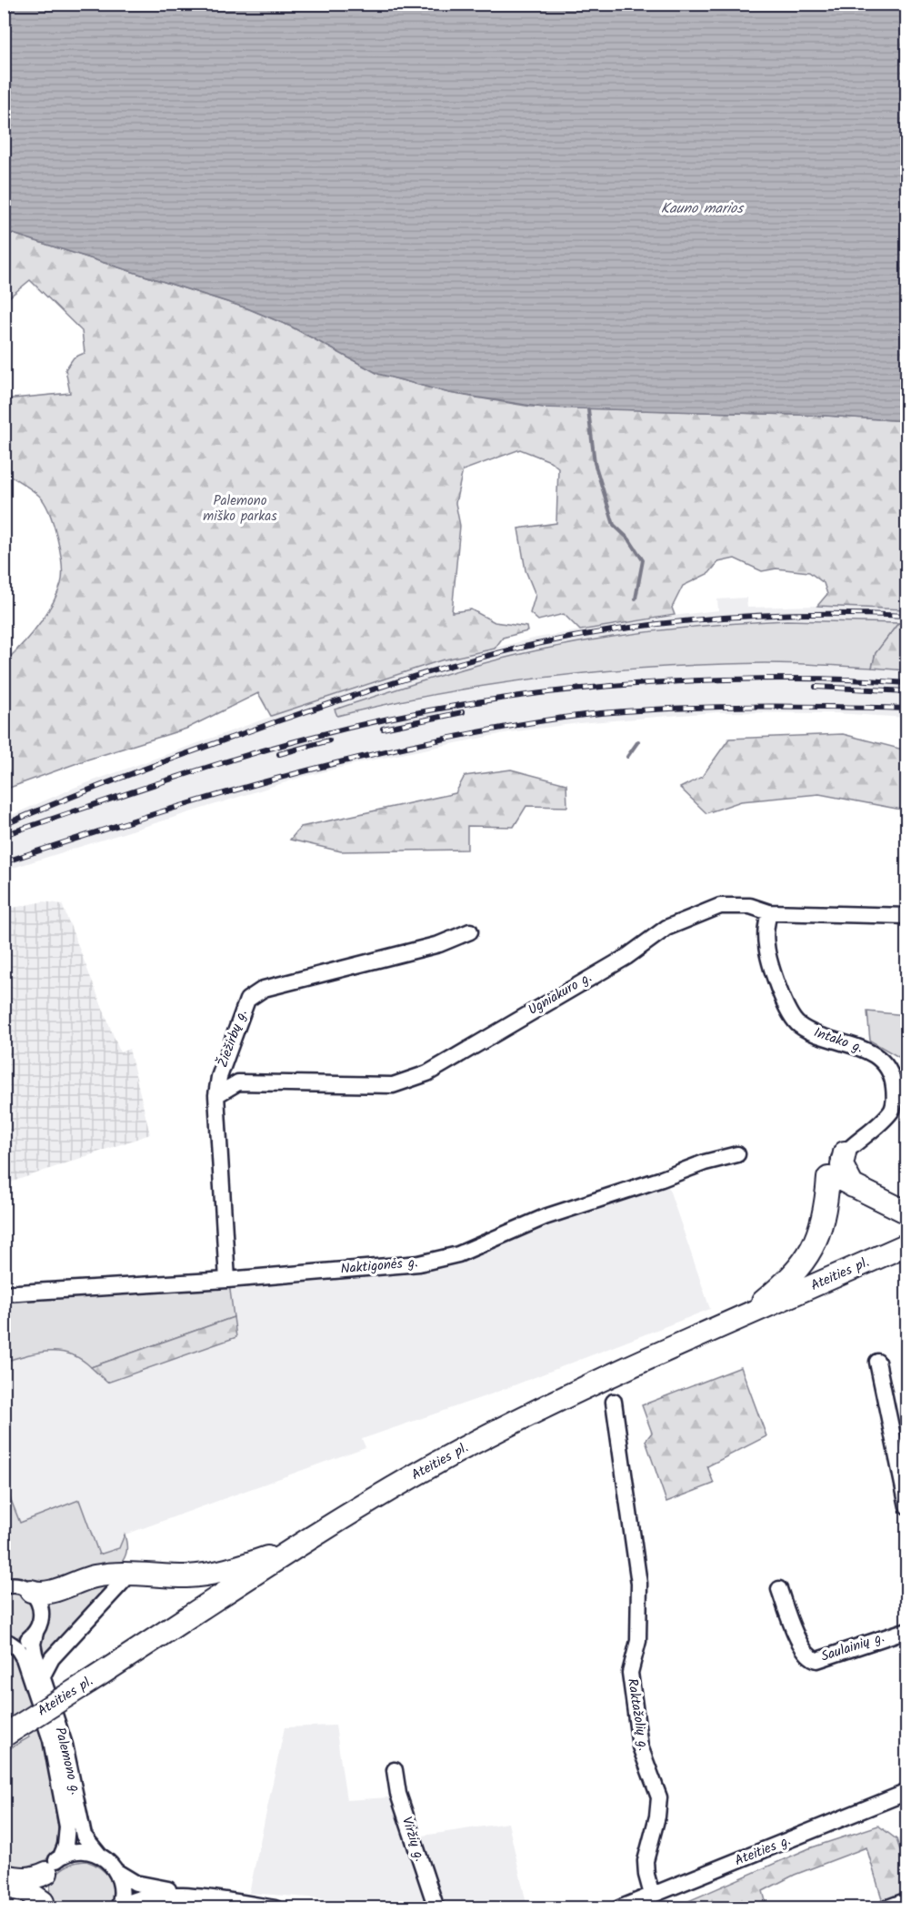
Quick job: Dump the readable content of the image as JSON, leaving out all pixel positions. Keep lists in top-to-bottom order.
{
  "streets": {
    "highway": ["Ateities pl."],
    "street": [
      "Ugniakuro g.",
      "Žiežirbų g.",
      "Intako g.",
      "Naktigonės g.",
      "Saulainių g.",
      "Raktažolių g.",
      "Palemono g.",
      "Viržių g.",
      "Ateities g."
    ]
  },
  "crossings": [
    ["Ugniakuro g.", "Žiežirbų g."],
    ["Ugniakuro g.", "Intako g."],
    ["Žiežirbų g.", "Naktigonės g."],
    ["Raktažolių g.", "Ateities g."]
  ],
  "water": ["Kauno marios"],
  "parks": ["Palemono miško parkas"]
}
